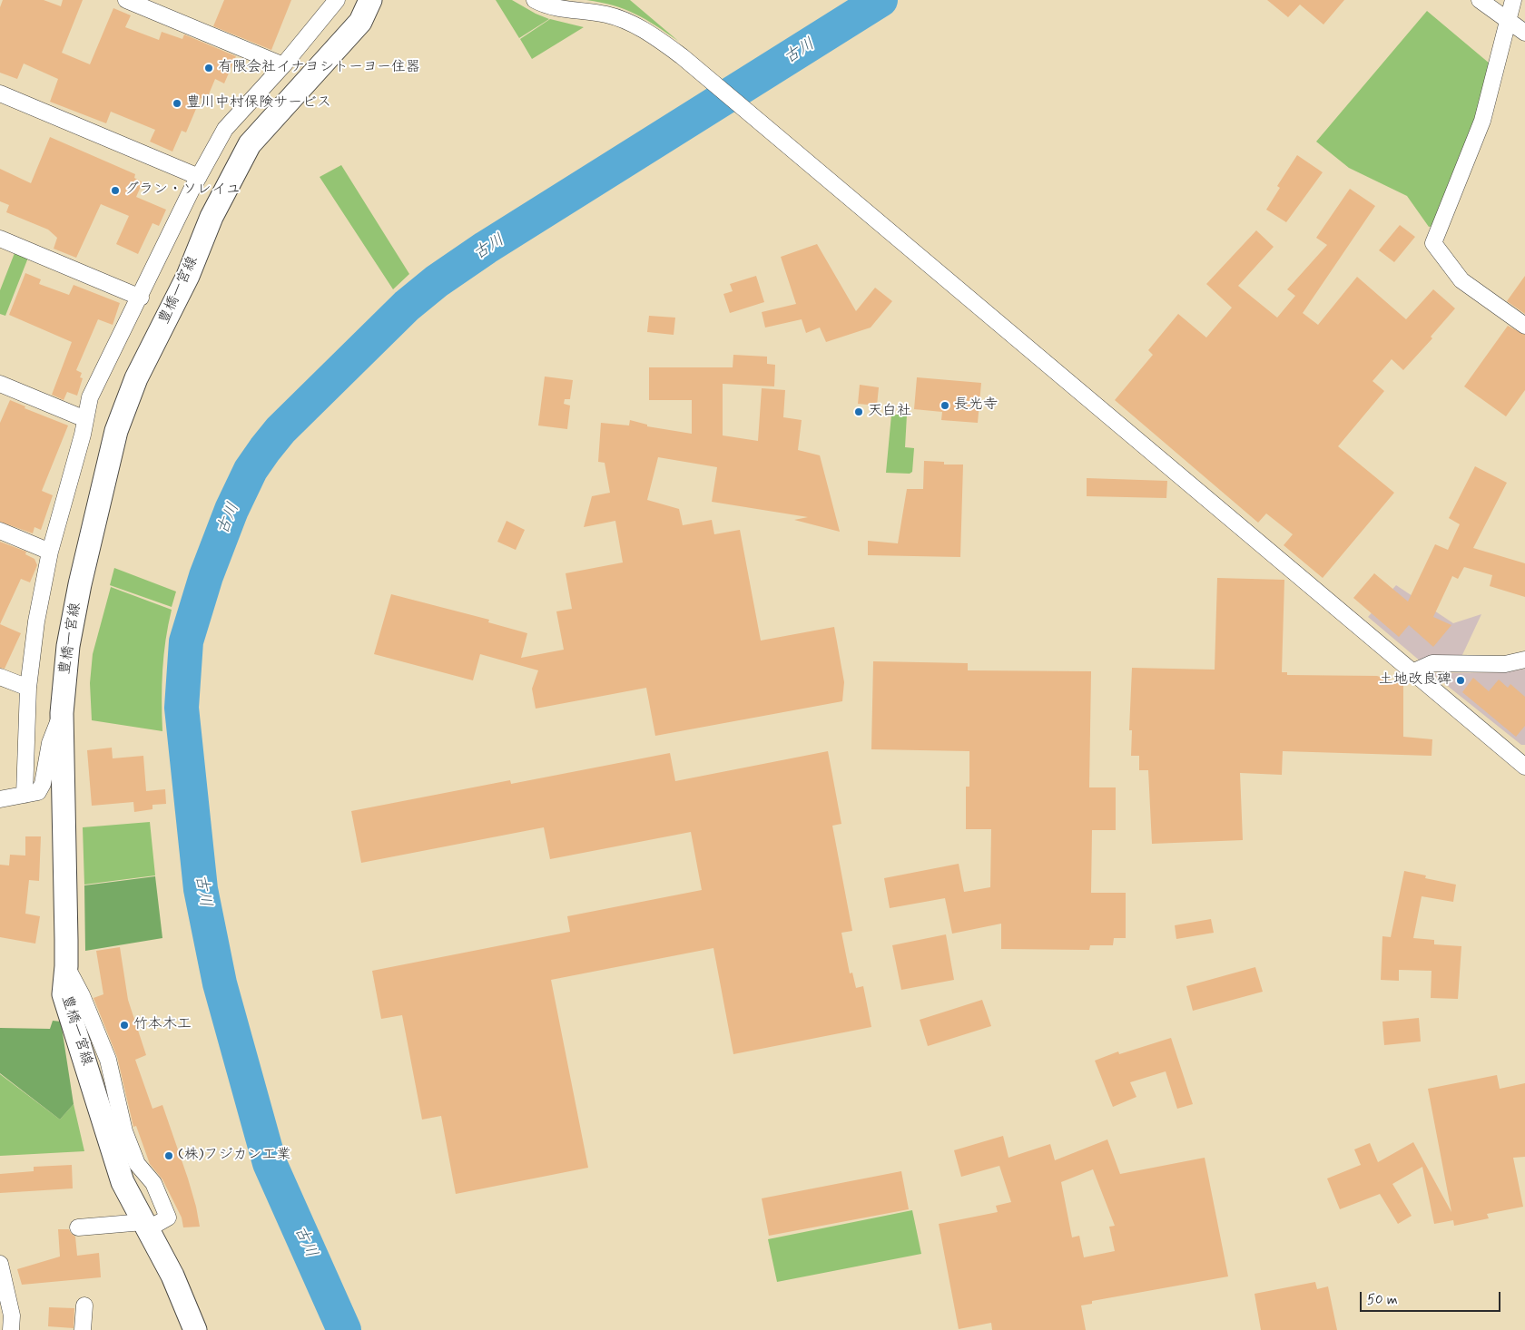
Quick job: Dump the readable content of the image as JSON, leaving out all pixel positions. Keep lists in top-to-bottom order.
{
  "streets": {
    "main road": ["豊橋一宮線"]
  },
  "water": ["古川"],
  "places": [
    "有限会社イナヨシトーヨー住器",
    "豊川中村保険サービス",
    "グラン・ソレイユ",
    "長光寺",
    "天白社",
    "土地改良碑",
    "竹本木工",
    "(株)フジカン工業"
  ],
  "scale_bar": "50 m"
}
